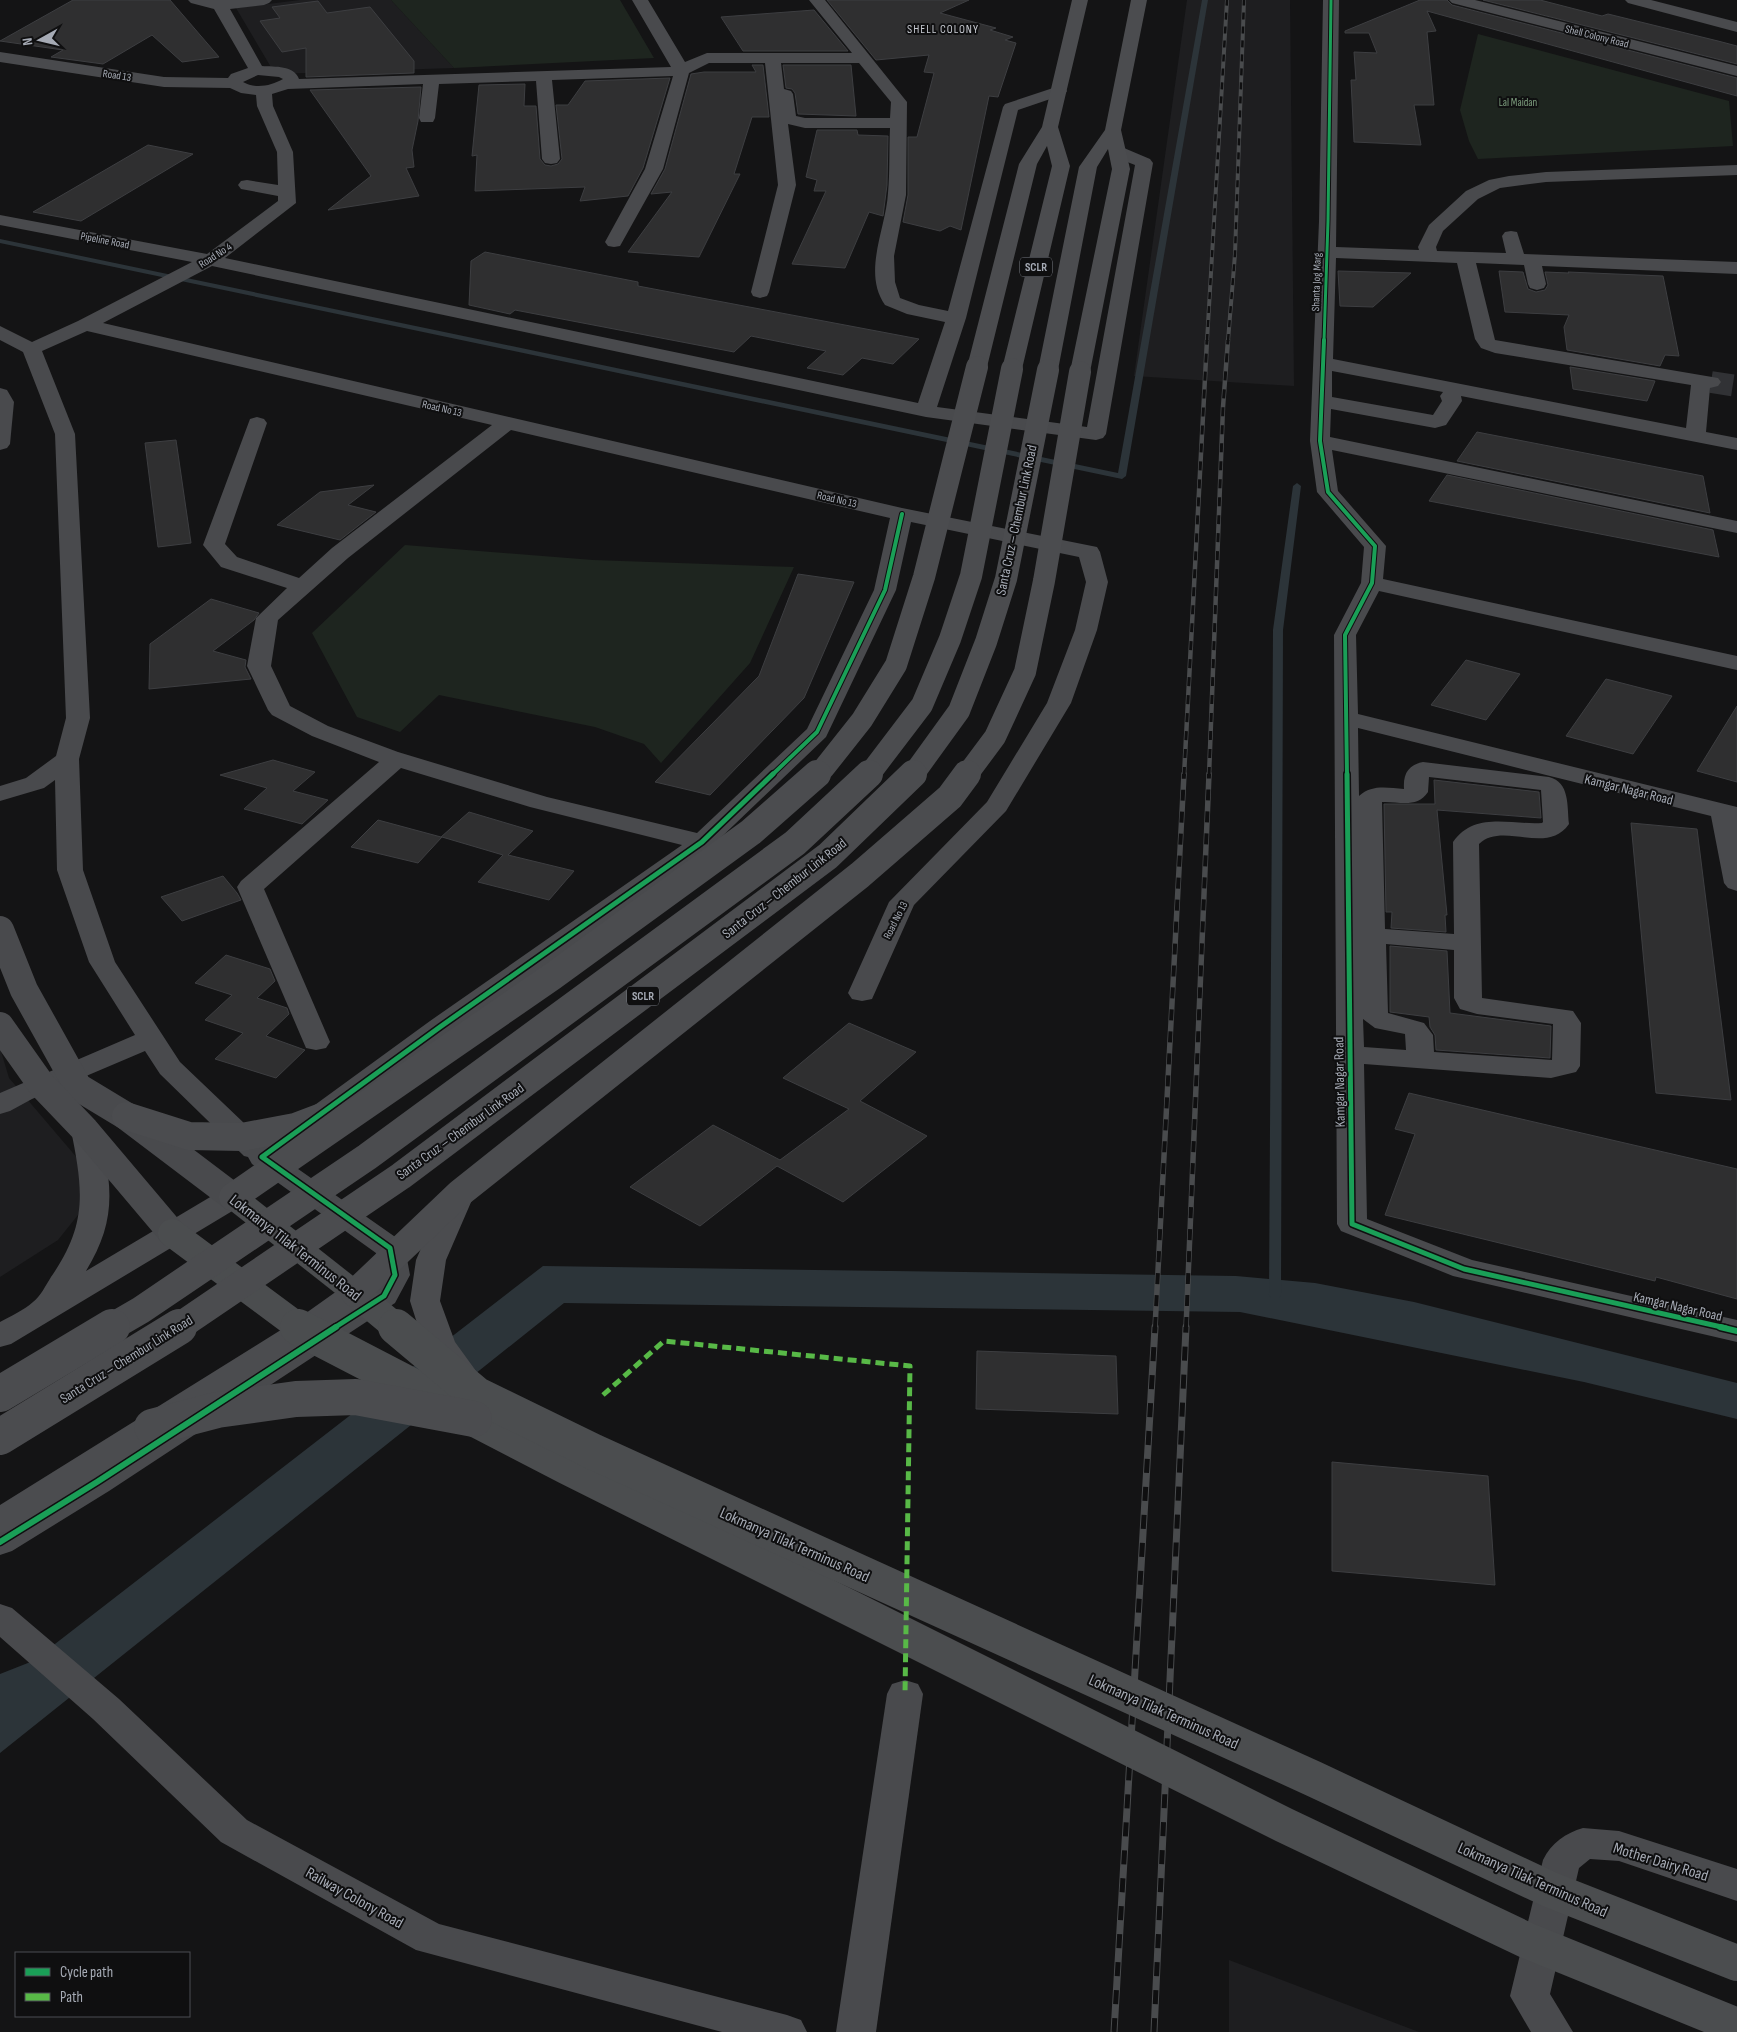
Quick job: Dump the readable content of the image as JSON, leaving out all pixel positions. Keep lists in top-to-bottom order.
{
  "streets": {
    "highway": ["SCLR", "Santa Cruz – Chembur Link Road"],
    "main road": ["Lokmanya Tilak Terminus Road"],
    "street": [
      "Shell Colony Road",
      "Road 13",
      "Pipeline Road",
      "Road No 4",
      "Shanta Jog Marg",
      "Road No 13",
      "Kamgar Nagar Road",
      "Mother Dairy Road",
      "Railway Colony Road"
    ]
  },
  "crossings": [
    ["Pipeline Road", "Road No 4"],
    ["Road No 4", "Road No 13"],
    ["Shanta Jog Marg", "Kamgar Nagar Road"]
  ],
  "districts": ["SHELL COLONY"],
  "parks": ["Lal Maidan"],
  "legend": ["Cycle path", "Path"],
  "north": "left"
}
